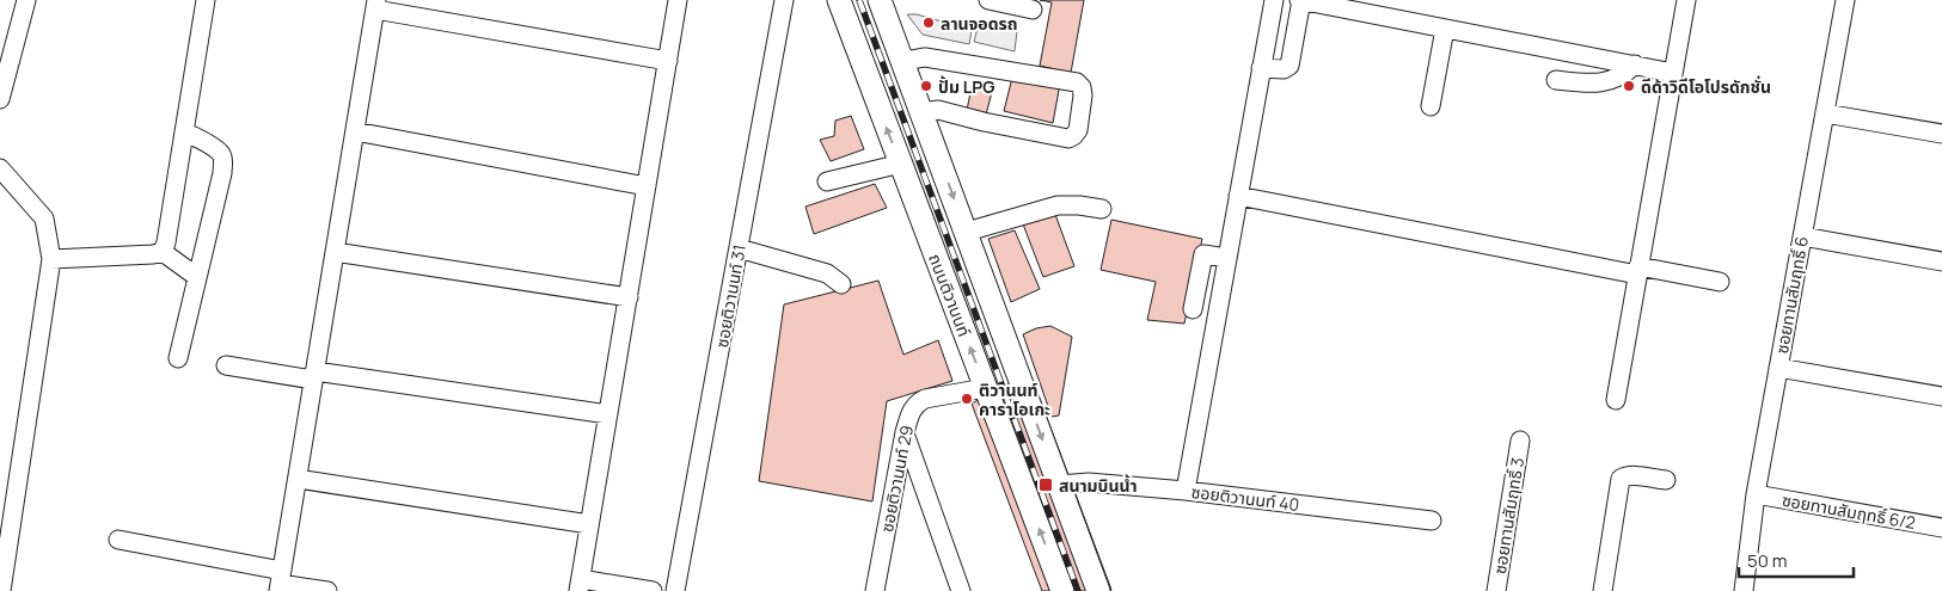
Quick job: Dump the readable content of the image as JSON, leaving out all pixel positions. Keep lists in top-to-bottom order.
{
  "streets": {
    "main road": ["ถนนติวานนท์"],
    "street": [
      "ซอยทานสัมฤทธิ์ 6",
      "ซอยติวานนท์ 31",
      "ซอยติวานนท์ 29",
      "ซอยติวานนท์ 40",
      "ซอยทานสัมฤทธิ์ 6/2",
      "ซอยทานสัมฤทธิ์ 3"
    ]
  },
  "crossings": [
    ["ถนนติวานนท์", "ซอยติวานนท์ 29"],
    ["ซอยทานสัมฤทธิ์ 6", "ซอยทานสัมฤทธิ์ 6/2"]
  ],
  "places": {
    "other": [
      "ลานจอดรถ",
      "ปั้ม LPG",
      "ดีด้าวิดีโอโปรดักชั่น",
      "ติวานนท์ คาราโอเกะ"
    ],
    "transit": ["สนามบินน้ำ"]
  },
  "scale_bar": "50 m"
}
